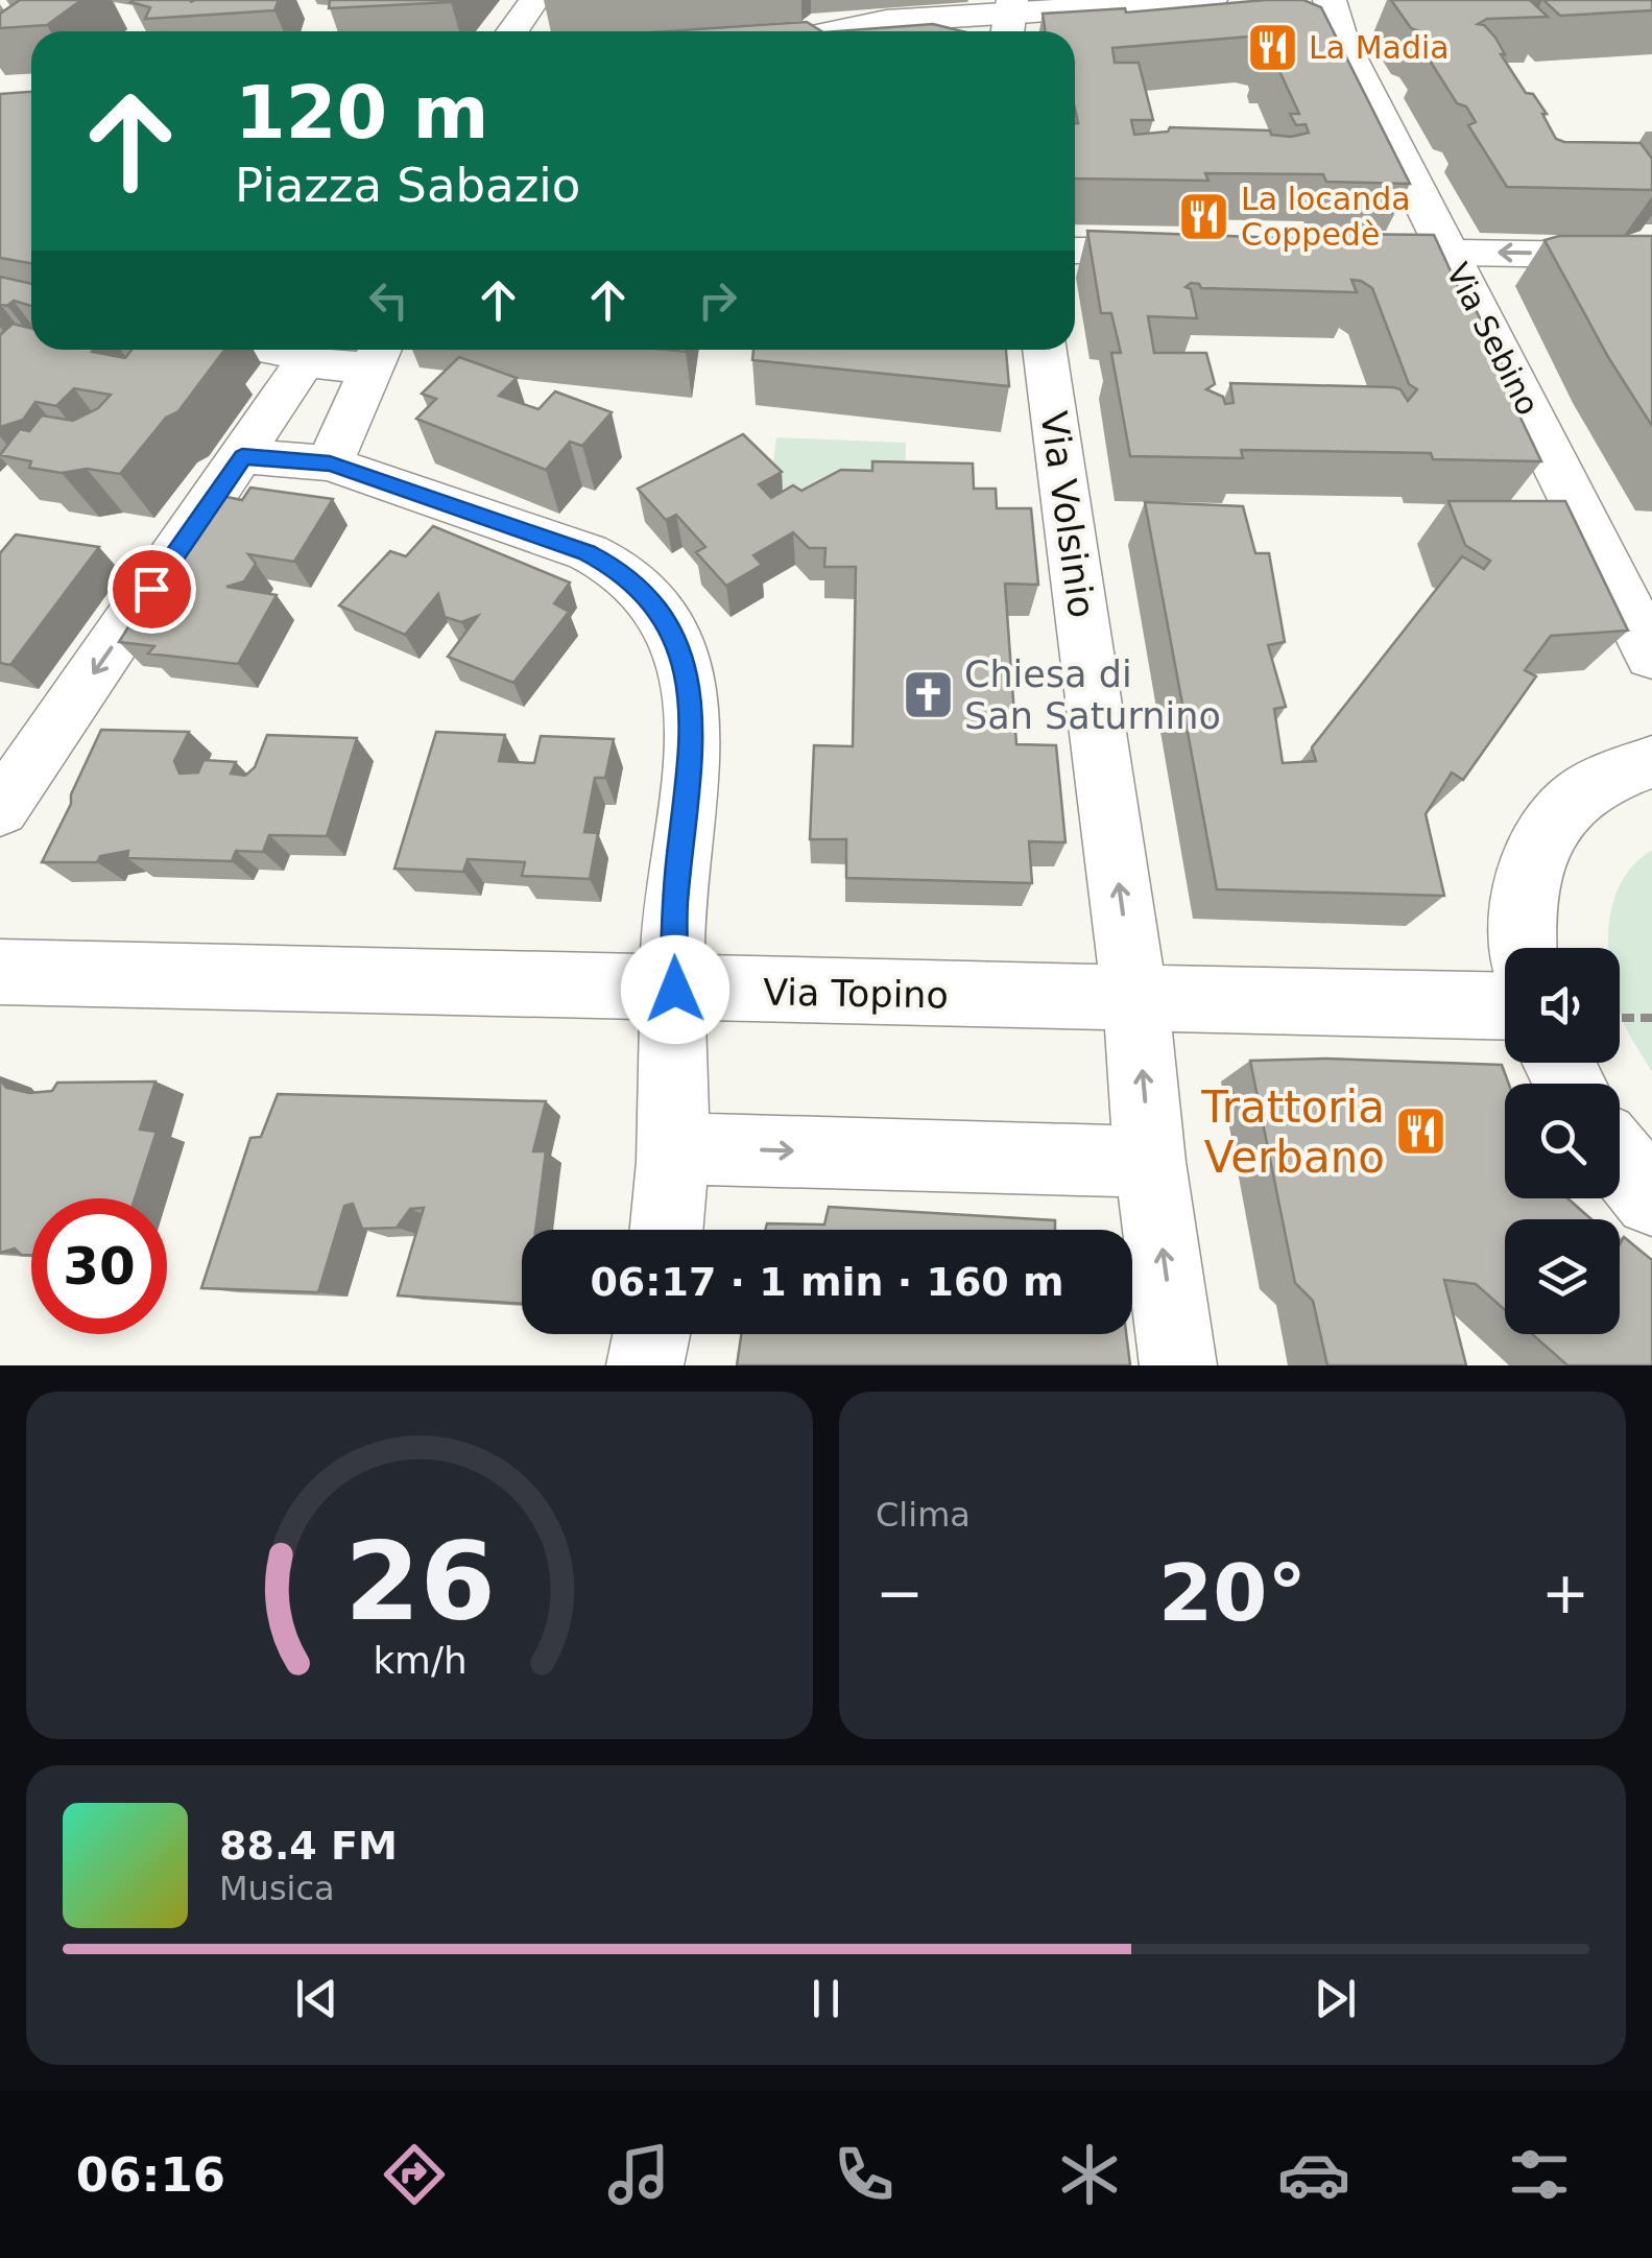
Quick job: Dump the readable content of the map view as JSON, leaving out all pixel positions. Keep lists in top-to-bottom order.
{
  "streets": {
    "street": ["Via Sebino", "Via Volsinio", "Via Topino"]
  },
  "crossings": [
    ["Via Volsinio", "Via Topino"]
  ],
  "one_way": ["Via Volsinio"],
  "places": {
    "restaurant": ["La Madia", "La locanda Coppedè", "Trattoria Verbano"],
    "church": ["Chiesa di San Saturnino"]
  },
  "page": {
    "turn": ["120 m", "Piazza Sabazio"],
    "limit": "30",
    "trip": "06:17 · 1 min · 160 m",
    "tile": "Clima",
    "heat": ["−", "20°", "+"],
    "song": ["88.4 FM", "Musica"],
    "tabs": "06:16",
    "gauge": ["26", "km/h"]
  }
}
